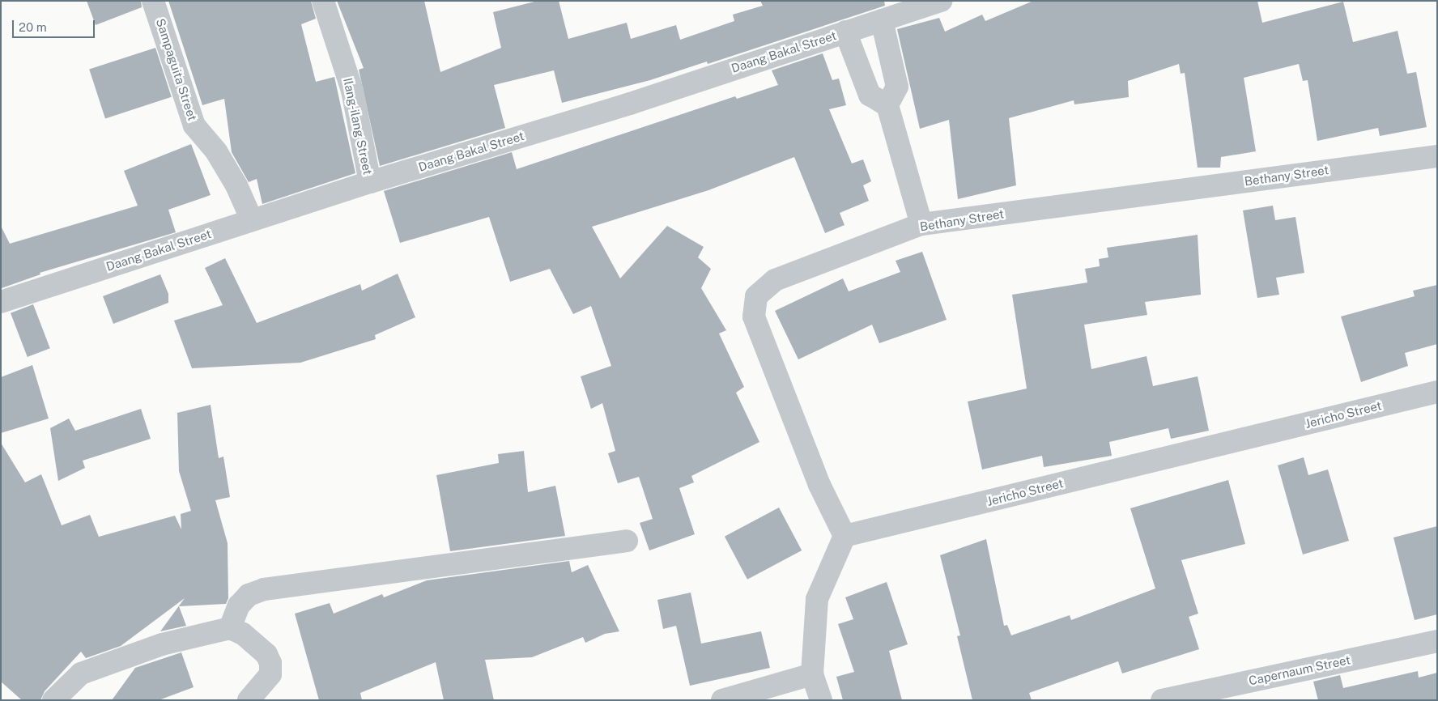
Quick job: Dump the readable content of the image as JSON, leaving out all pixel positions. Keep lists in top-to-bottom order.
{
  "streets": {
    "street": [
      "Daang Bakal Street",
      "Sampaguita Street",
      "Ilang-ilang Street",
      "Bethany Street",
      "Jericho Street",
      "Capernaum Street"
    ]
  },
  "crossings": [
    ["Daang Bakal Street", "Sampaguita Street"],
    ["Daang Bakal Street", "Ilang-ilang Street"],
    ["Bethany Street", "Jericho Street"]
  ],
  "scale_bar": "20 m"
}
